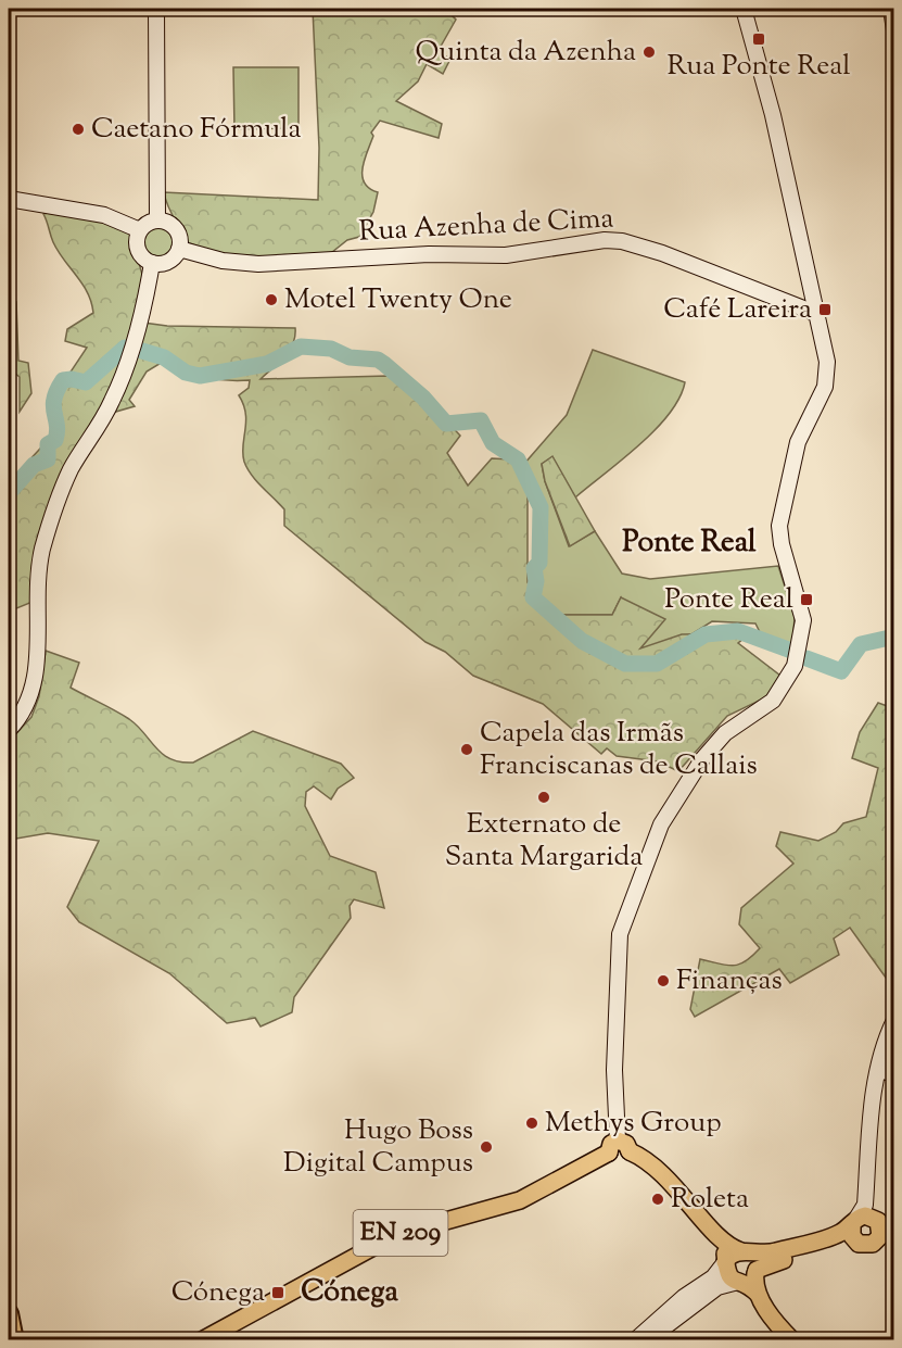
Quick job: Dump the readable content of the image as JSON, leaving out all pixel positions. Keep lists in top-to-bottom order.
{
  "streets": {
    "main road": ["EN 209"],
    "street": ["Rua Azenha de Cima"]
  },
  "districts": ["Ponte Real", "Cónega"],
  "places": {
    "transit": [
      "Rua Ponte Real",
      "Café Lareira",
      "Ponte Real",
      "Cónega"
    ],
    "other": [
      "Quinta da Azenha",
      "Caetano Fórmula",
      "Motel Twenty One",
      "Capela das Irmãs Franciscanas de Callais",
      "Externato de Santa Margarida",
      "Finanças",
      "Methys Group",
      "Hugo Boss Digital Campus",
      "Roleta"
    ]
  }
}
